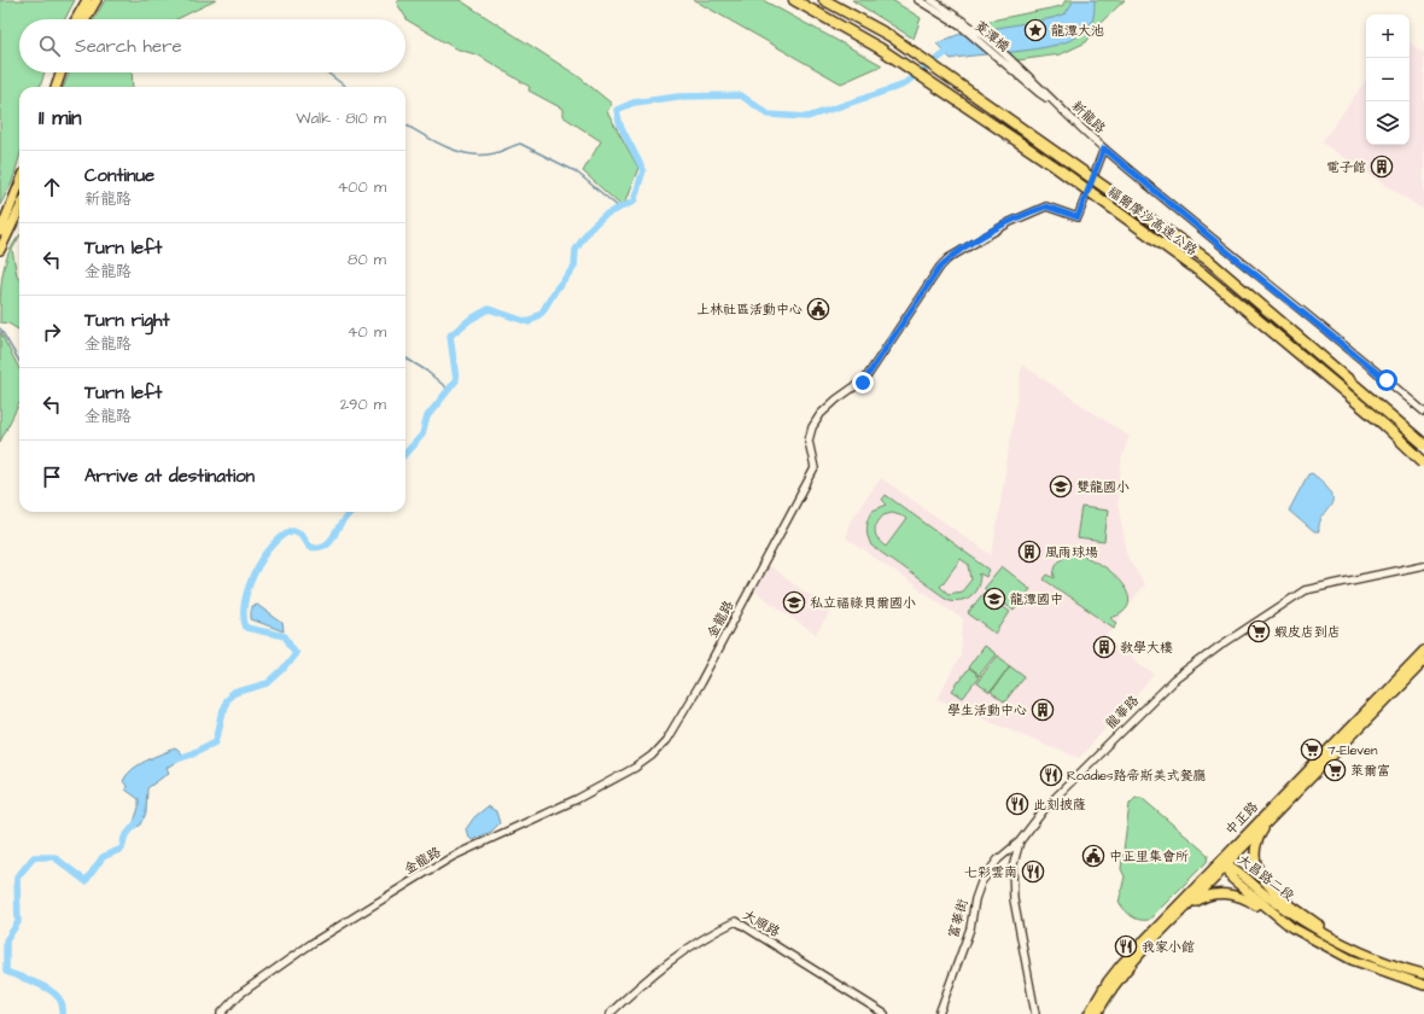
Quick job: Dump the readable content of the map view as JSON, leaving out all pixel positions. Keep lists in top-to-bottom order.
{
  "streets": {
    "highway": ["福爾摩沙高速公路"],
    "main road": ["中正路", "大昌路二段"],
    "street": [
      "菱潭橋",
      "新龍路",
      "金龍路",
      "龍華路",
      "富華街",
      "大順路"
    ]
  },
  "crossings": [
    ["菱潭橋", "新龍路"],
    ["新龍路", "金龍路"],
    ["龍華路", "富華街"],
    ["中正路", "大昌路二段"]
  ],
  "places": {
    "place": ["龍潭大池"],
    "building": [
      "電子館",
      "風雨球場",
      "教學大樓",
      "學生活動中心"
    ],
    "public building": ["上林社區活動中心", "中正里集會所"],
    "school or university": ["雙龍國小", "龍潭國中", "私立福祿貝爾國小"],
    "supermarket": ["蝦皮店到店", "7-Eleven", "萊爾富"],
    "restaurant": [
      "Roadies路帝斯美式餐廳",
      "此刻披薩",
      "七彩雲南",
      "我家小館"
    ]
  },
  "page": {
    "map_buttons": ["+", "−"],
    "search": "Search here",
    "heading": ["11 min", "Walk · 810 m"],
    "list": [
      ["Continue", "新龍路", "400 m"],
      ["Turn left", "金龍路", "80 m"],
      ["Turn right", "金龍路", "40 m"],
      ["Turn left", "金龍路", "290 m"],
      "Arrive at destination"
    ]
  }
}
